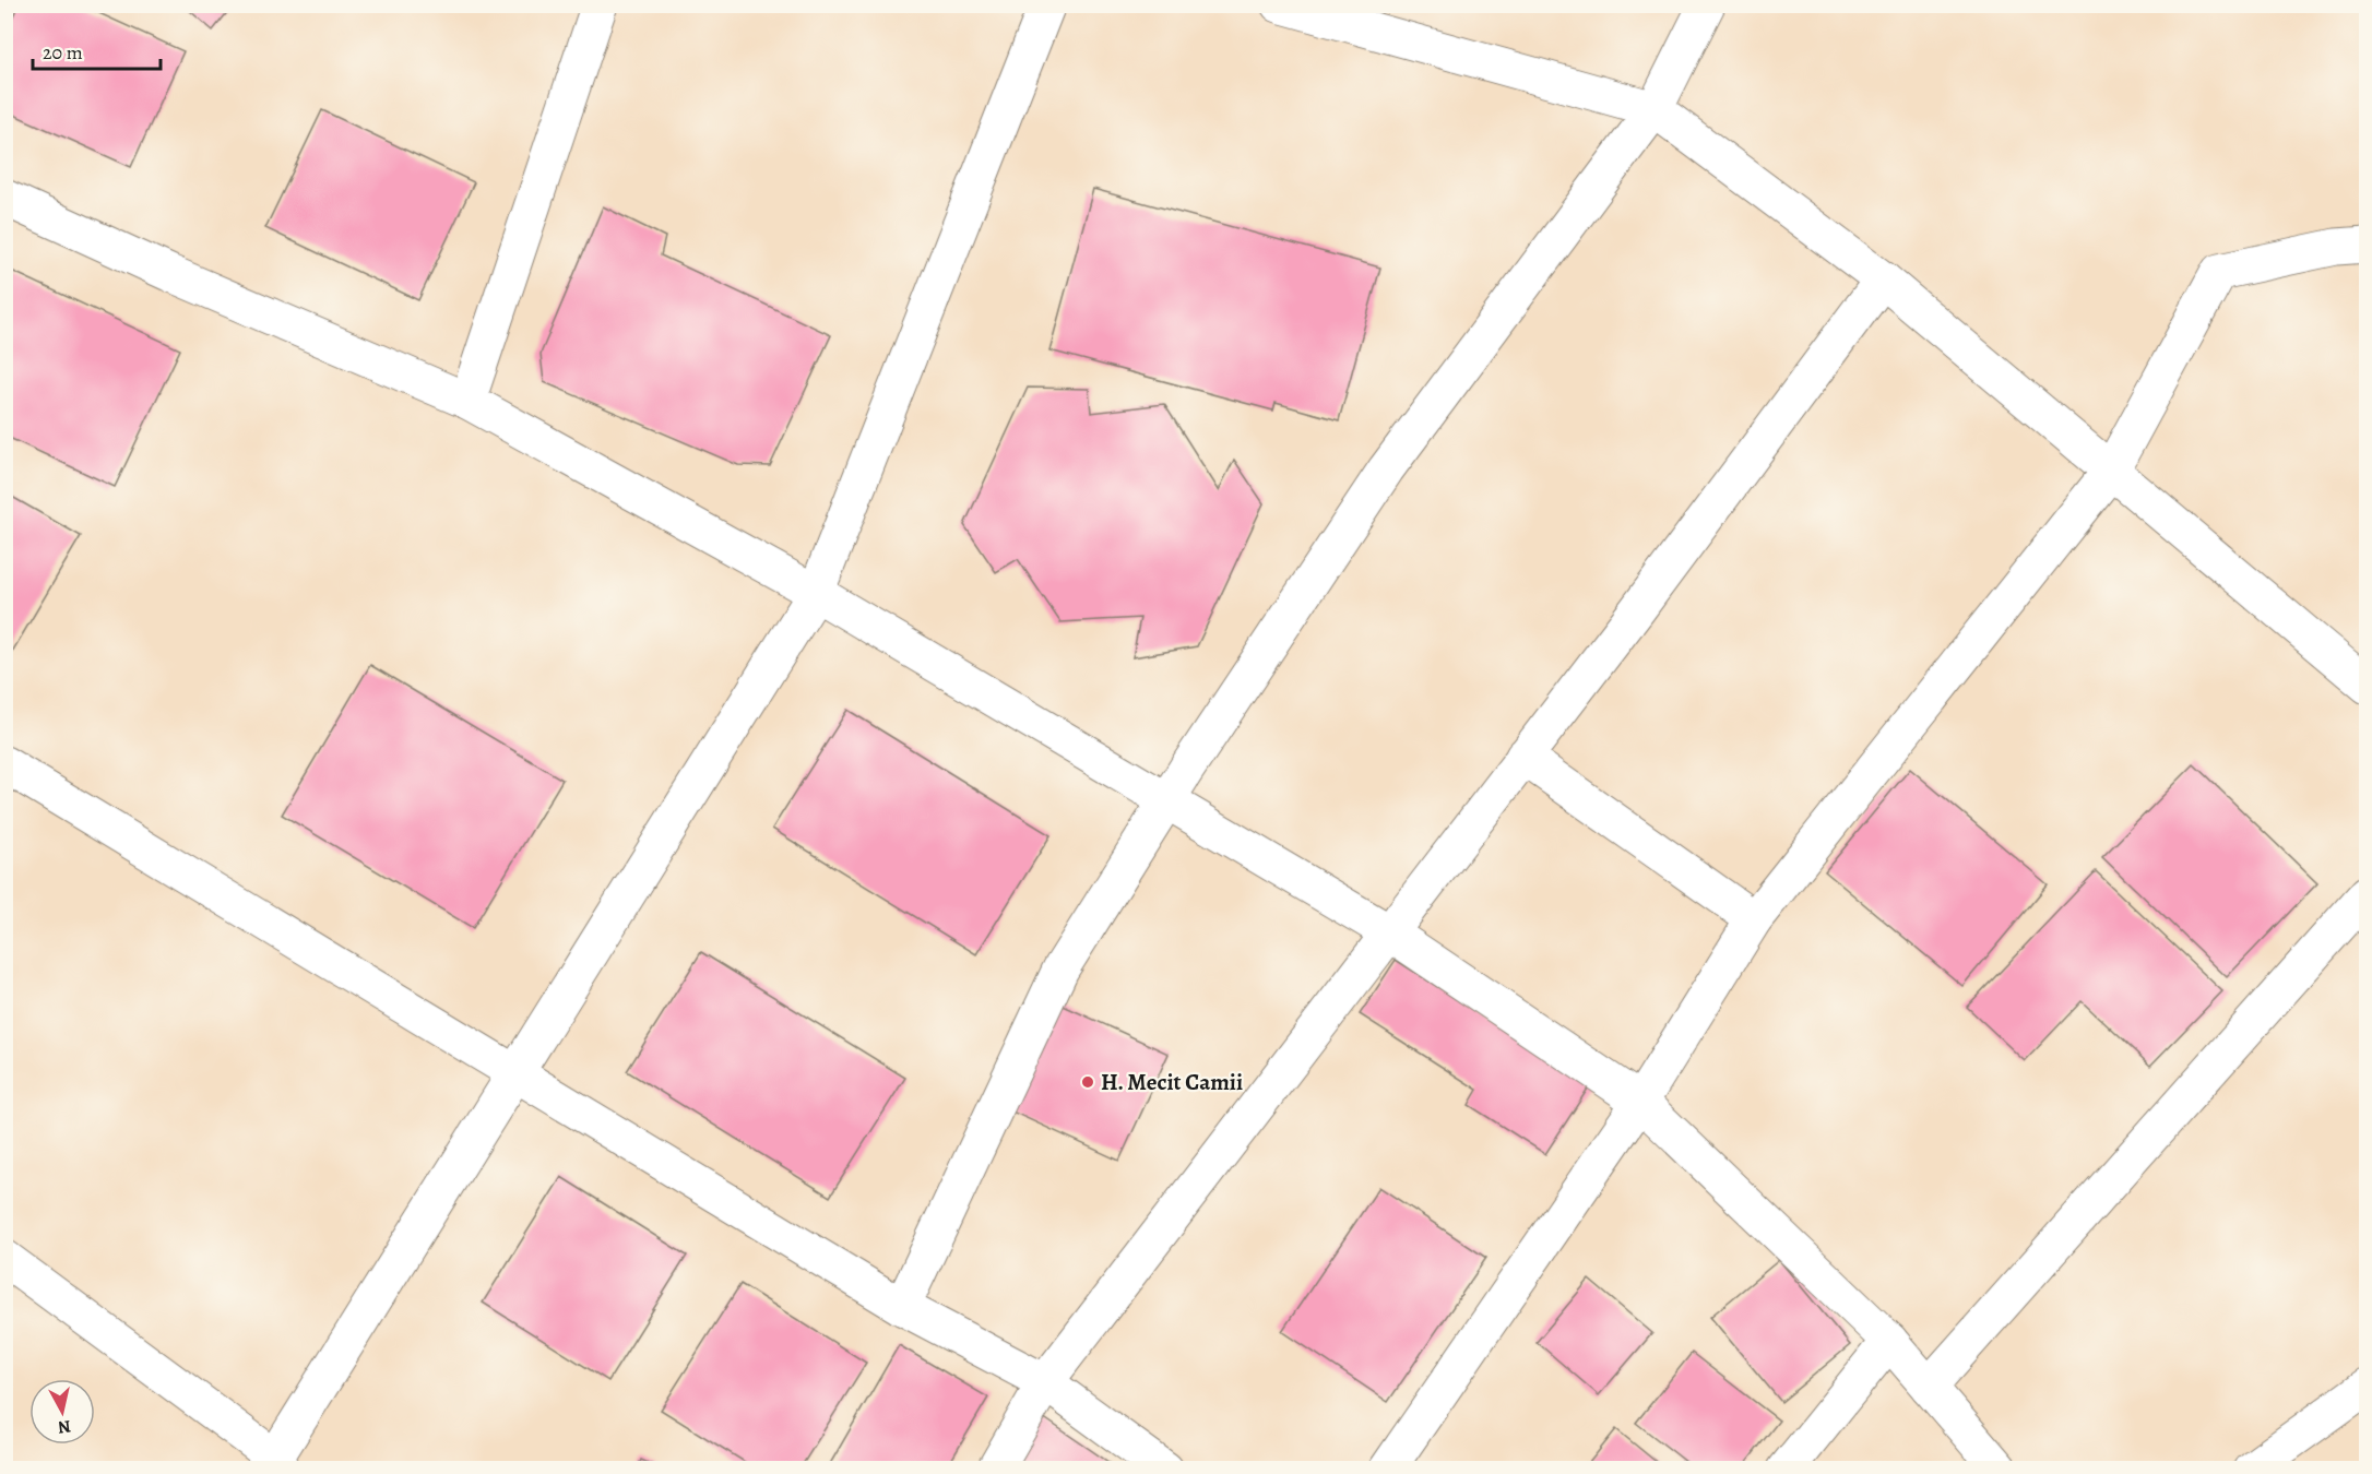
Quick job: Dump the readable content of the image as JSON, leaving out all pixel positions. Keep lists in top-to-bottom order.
{
  "places": ["H. Mecit Camii"],
  "scale_bar": "20 m",
  "north": "bottom"
}
